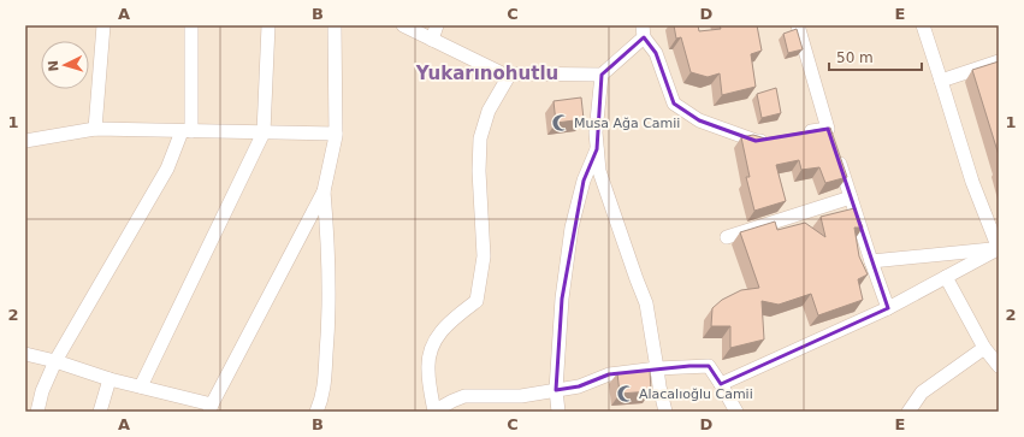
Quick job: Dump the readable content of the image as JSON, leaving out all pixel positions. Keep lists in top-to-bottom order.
{
  "districts": ["Yukarınohutlu"],
  "places": {
    "mosque": ["Musa Ağa Camii", "Alacalıoğlu Camii"]
  },
  "scale_bar": "50 m",
  "north": "left",
  "grid": {
    "columns": [
      "A",
      "B",
      "C",
      "D",
      "E"
    ],
    "rows": ["1", "2"]
  }
}
